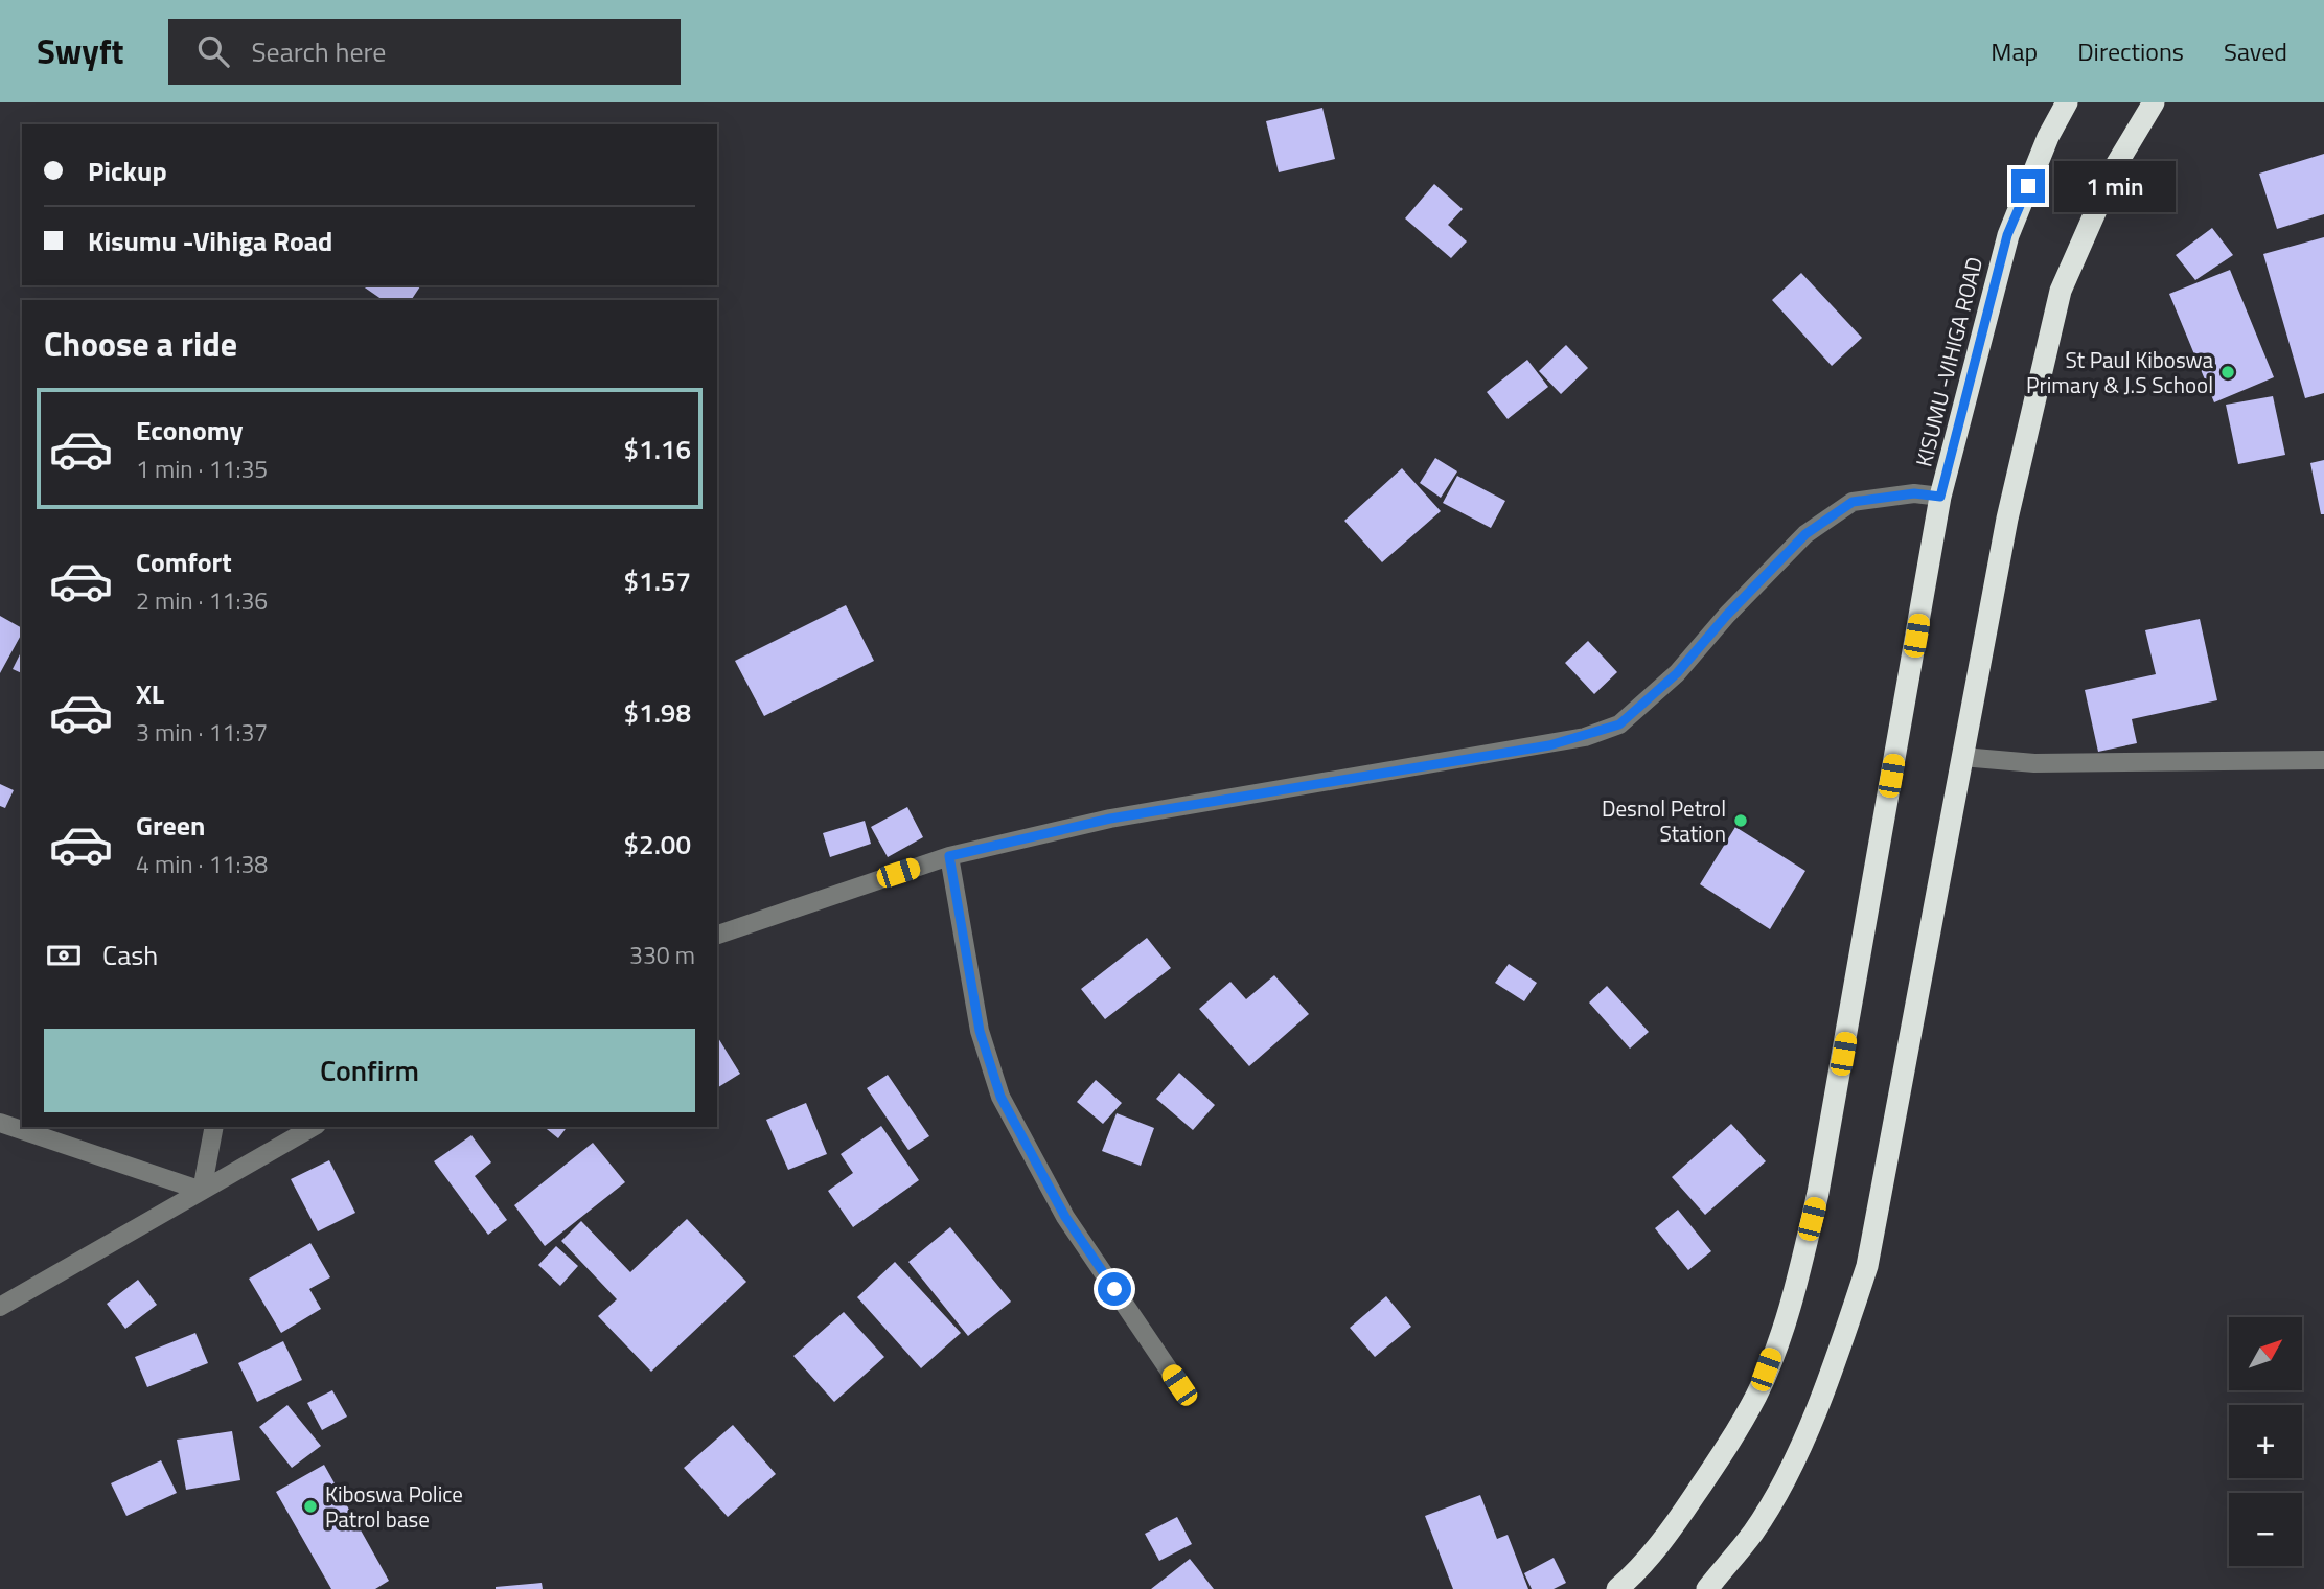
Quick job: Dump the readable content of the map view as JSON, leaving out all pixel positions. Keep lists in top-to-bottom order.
{
  "streets": {
    "highway": ["KISUMU -VIHIGA ROAD"]
  },
  "places": ["St Paul Kiboswa Primary & J.S School", "Desnol Petrol Station", "Kiboswa Police Patrol base"],
  "north": "top right",
  "page": {
    "header": "Swyft",
    "search": "Search here",
    "nav": ["Map", "Directions", "Saved"],
    "banner": ["Pickup", "Kisumu -Vihiga Road"],
    "bubble": "1 min",
    "heading": "Choose a ride",
    "list": [
      {
        "name": "Economy",
        "note": "1 min · 11:35",
        "value": "$1.16"
      },
      {
        "name": "Comfort",
        "note": "2 min · 11:36",
        "value": "$1.57"
      },
      {
        "name": "XL",
        "note": "3 min · 11:37",
        "value": "$1.98"
      },
      {
        "name": "Green",
        "note": "4 min · 11:38",
        "value": "$2.00"
      }
    ],
    "pay": ["Cash", "330 m"],
    "buttons": "Confirm",
    "map_buttons": ["+", "−"]
  }
}
